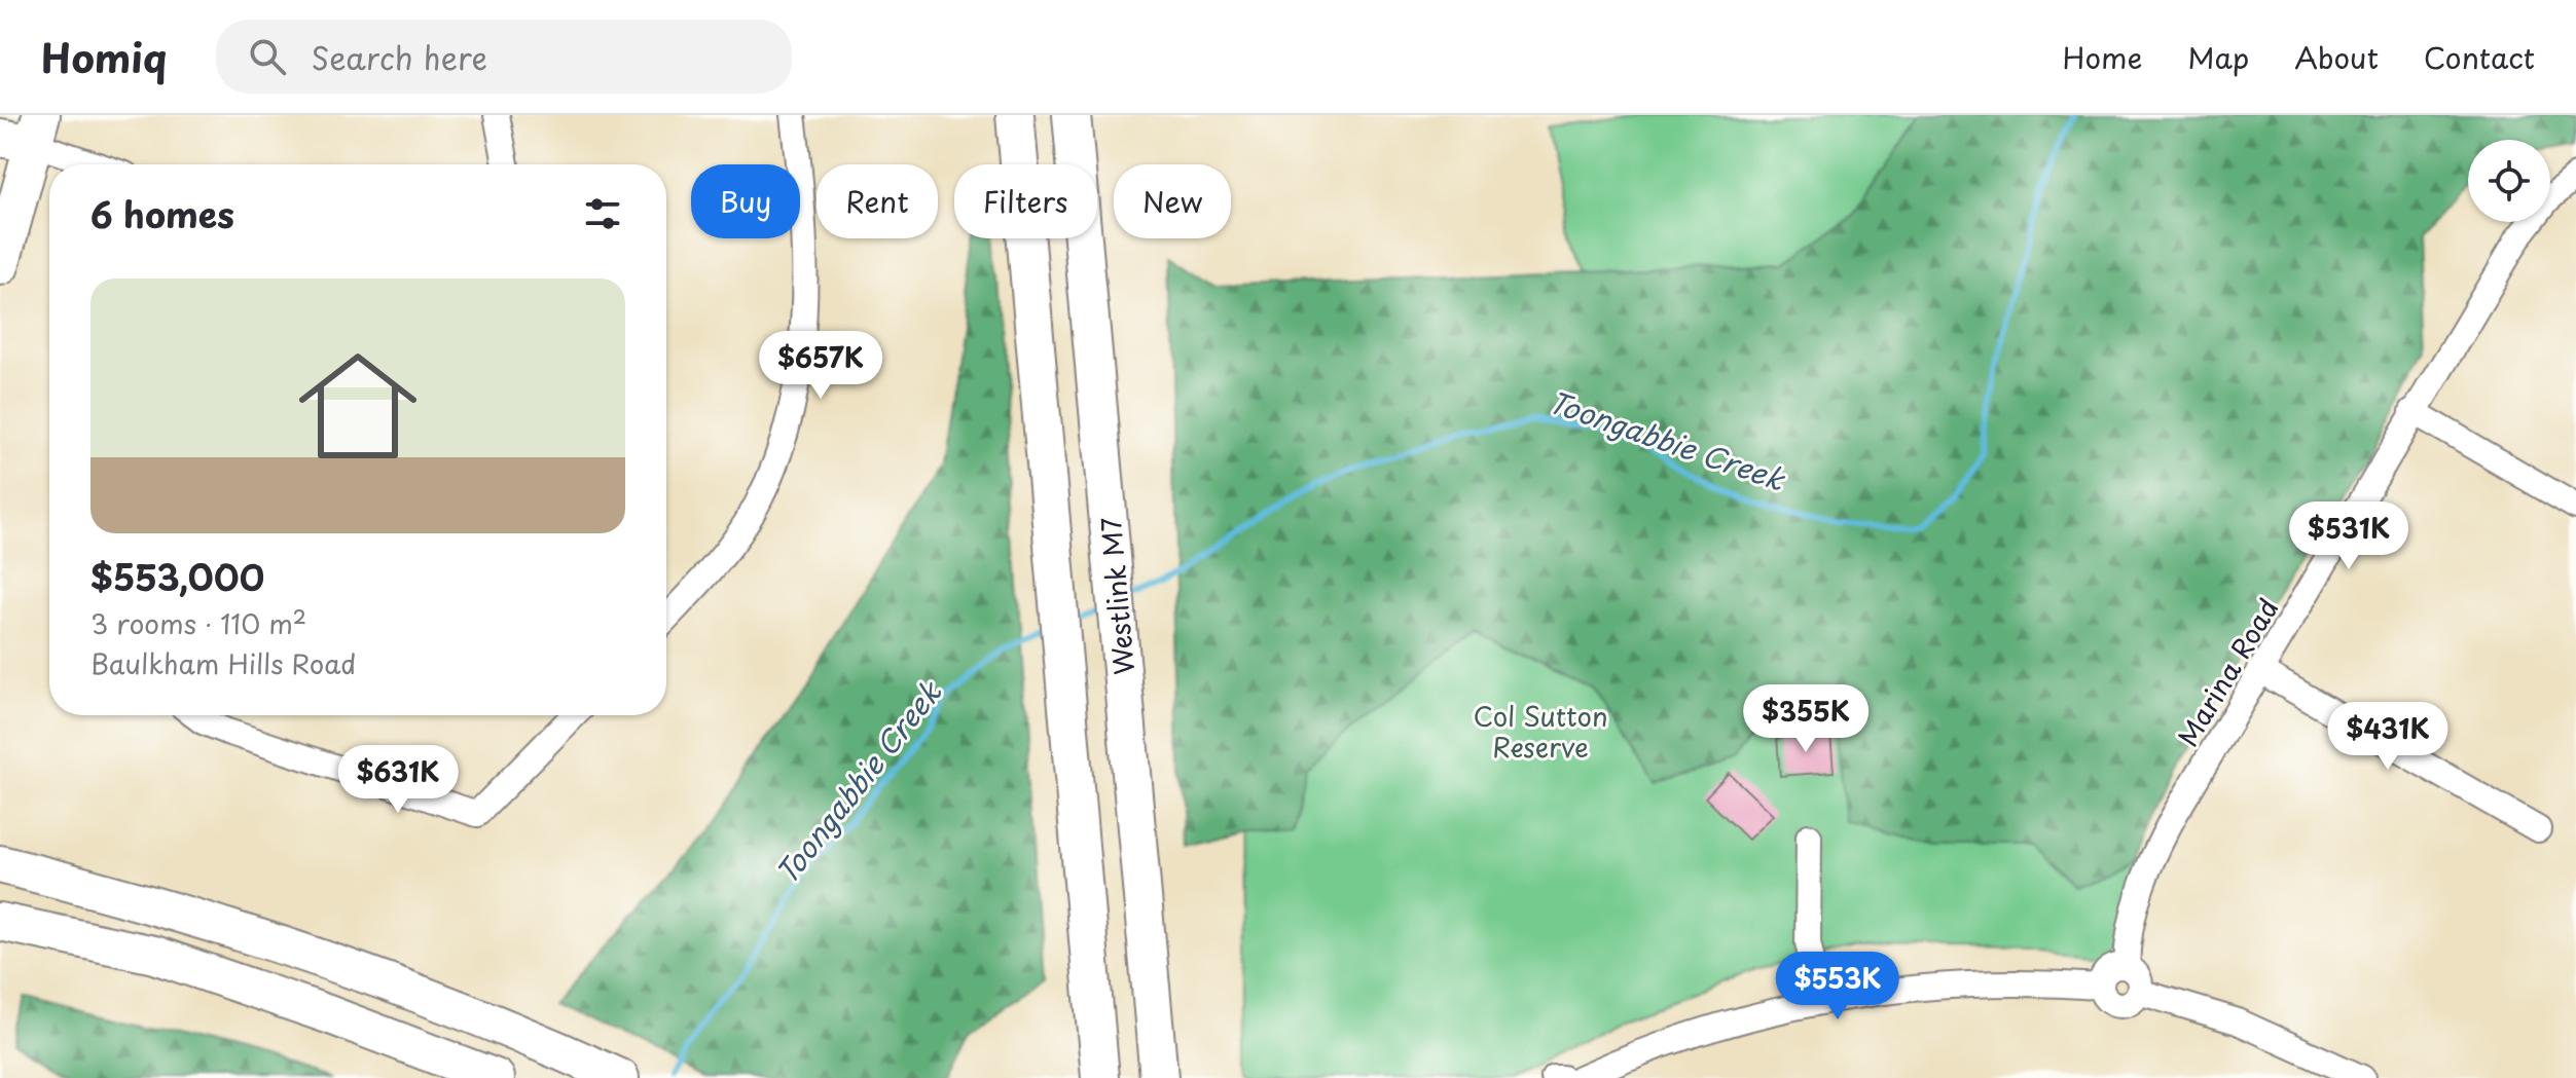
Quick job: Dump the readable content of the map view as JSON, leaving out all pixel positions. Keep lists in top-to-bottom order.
{
  "streets": {
    "highway": ["Westlink M7"],
    "street": ["Marina Road"]
  },
  "water": ["Toongabbie Creek"],
  "parks": ["Col Sutton Reserve"],
  "page": {
    "header": "Homiq",
    "search": "Search here",
    "nav": [
      "Home",
      "Map",
      "About",
      "Contact"
    ],
    "chip": [
      "Buy",
      "Rent",
      "Filters",
      "New"
    ],
    "heading": "6 homes",
    "list": [
      {
        "name": "$553,000",
        "note": "3 rooms · 110 m² · Baulkham Hills Road"
      }
    ],
    "price": [
      "$657K",
      "$531K",
      "$355K",
      "$431K",
      "$631K",
      "$553K"
    ]
  }
}
